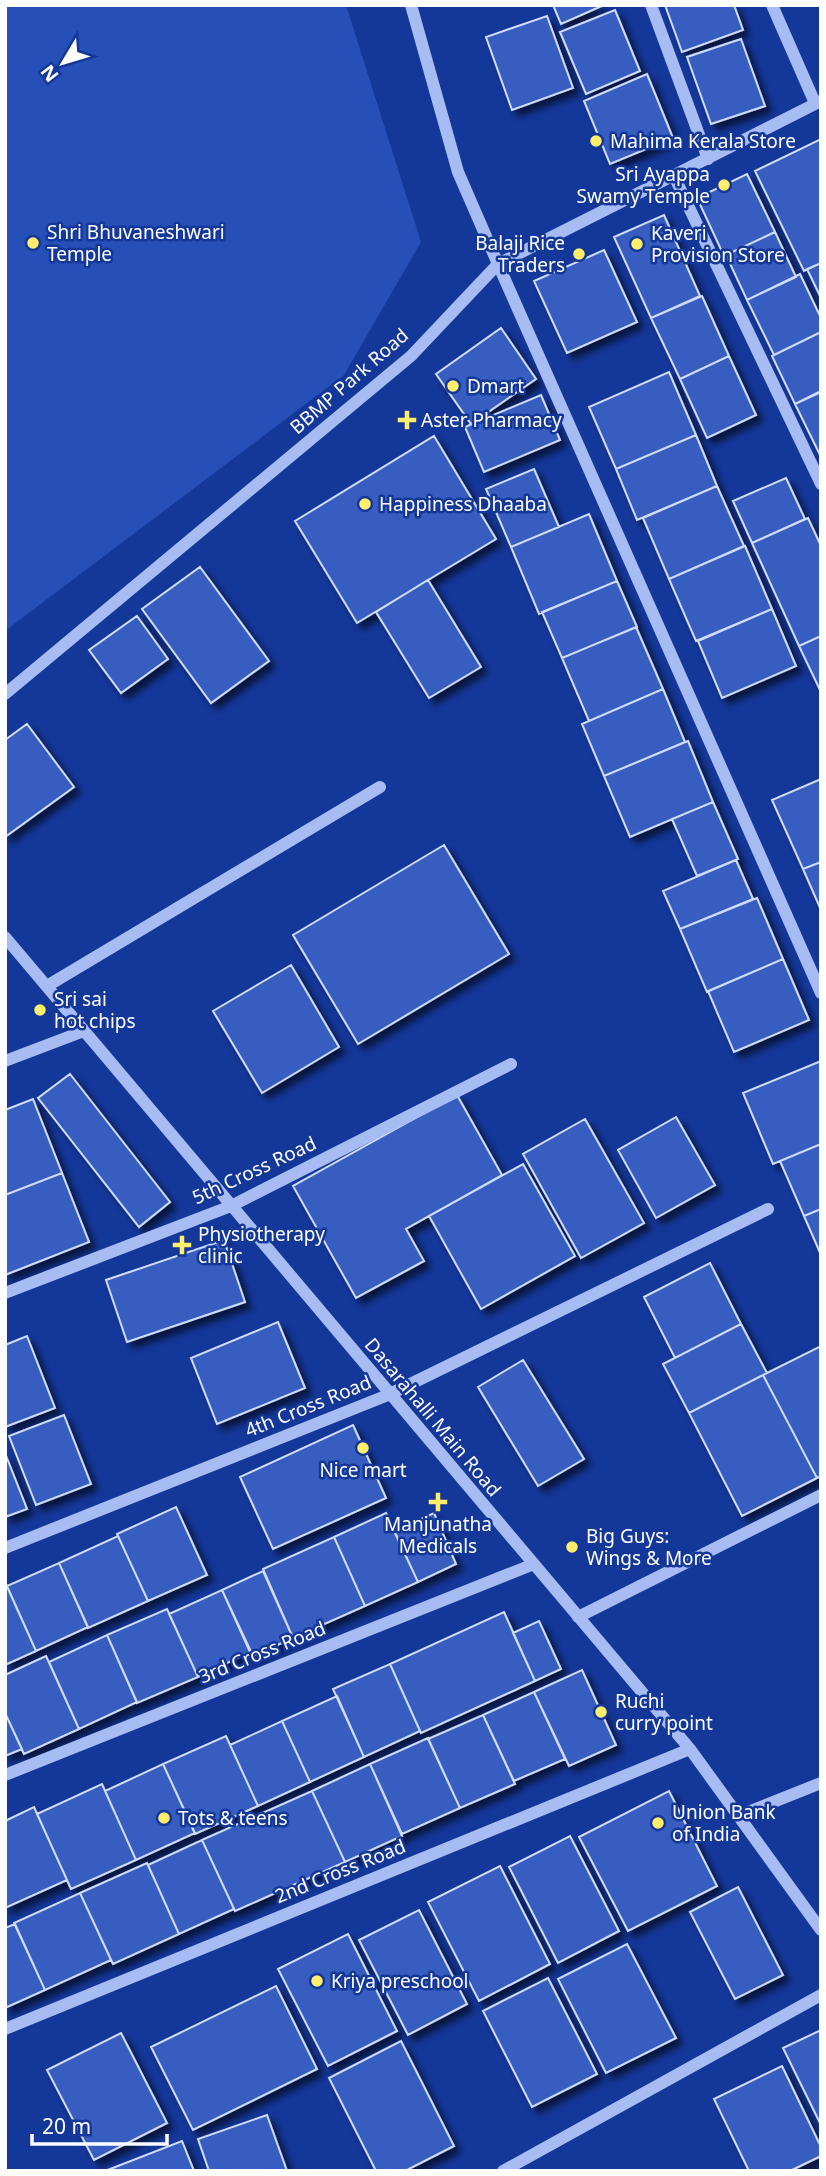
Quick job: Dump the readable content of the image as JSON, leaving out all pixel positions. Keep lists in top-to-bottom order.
{
  "streets": {
    "street": [
      "BBMP Park Road",
      "5th Cross Road",
      "4th Cross Road",
      "Dasarahalli Main Road",
      "3rd Cross Road",
      "2nd Cross Road"
    ]
  },
  "crossings": [
    ["5th Cross Road", "Dasarahalli Main Road"],
    ["4th Cross Road", "Dasarahalli Main Road"],
    ["Dasarahalli Main Road", "3rd Cross Road"],
    ["Dasarahalli Main Road", "2nd Cross Road"]
  ],
  "places": {
    "other": [
      "Mahima Kerala Store",
      "Sri Ayappa Swamy Temple",
      "Shri Bhuvaneshwari Temple",
      "Kaveri Provision Store",
      "Balaji Rice Traders",
      "Dmart",
      "Happiness Dhaaba",
      "Sri sai hot chips",
      "Nice mart",
      "Big Guys: Wings & More",
      "Ruchi curry point",
      "Tots & teens",
      "Union Bank of India",
      "Kriya preschool"
    ],
    "health": ["Aster Pharmacy", "Physiotherapy clinic", "Manjunatha Medicals"]
  },
  "scale_bar": "20 m",
  "north": "bottom left"
}
